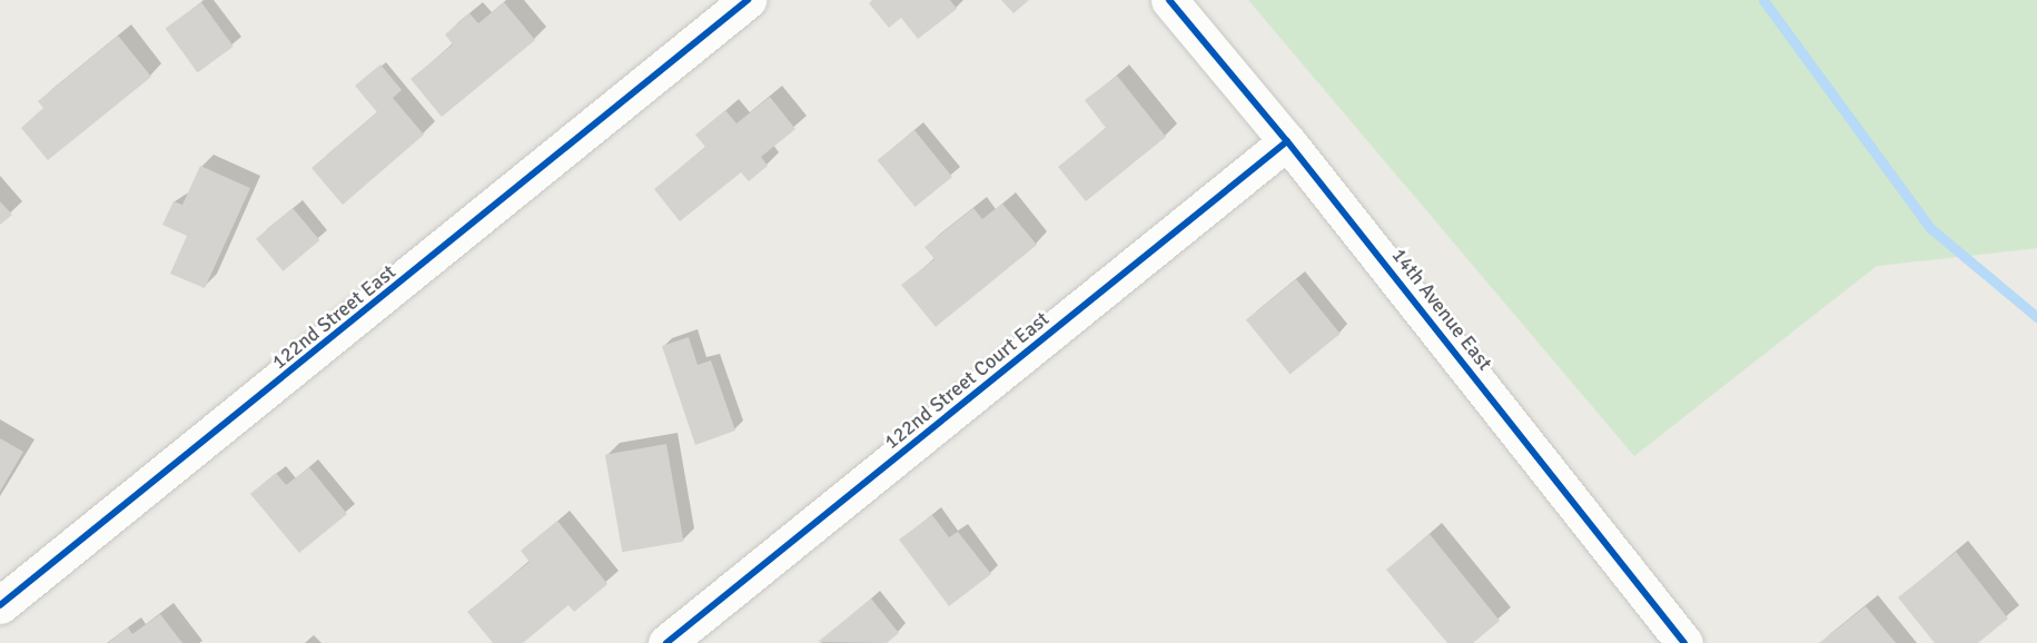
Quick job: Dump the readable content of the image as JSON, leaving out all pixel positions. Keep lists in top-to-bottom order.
{
  "streets": {
    "street": ["14th Avenue East", "122nd Street East", "122nd Street Court East"]
  },
  "crossings": [
    ["14th Avenue East", "122nd Street Court East"]
  ]
}
